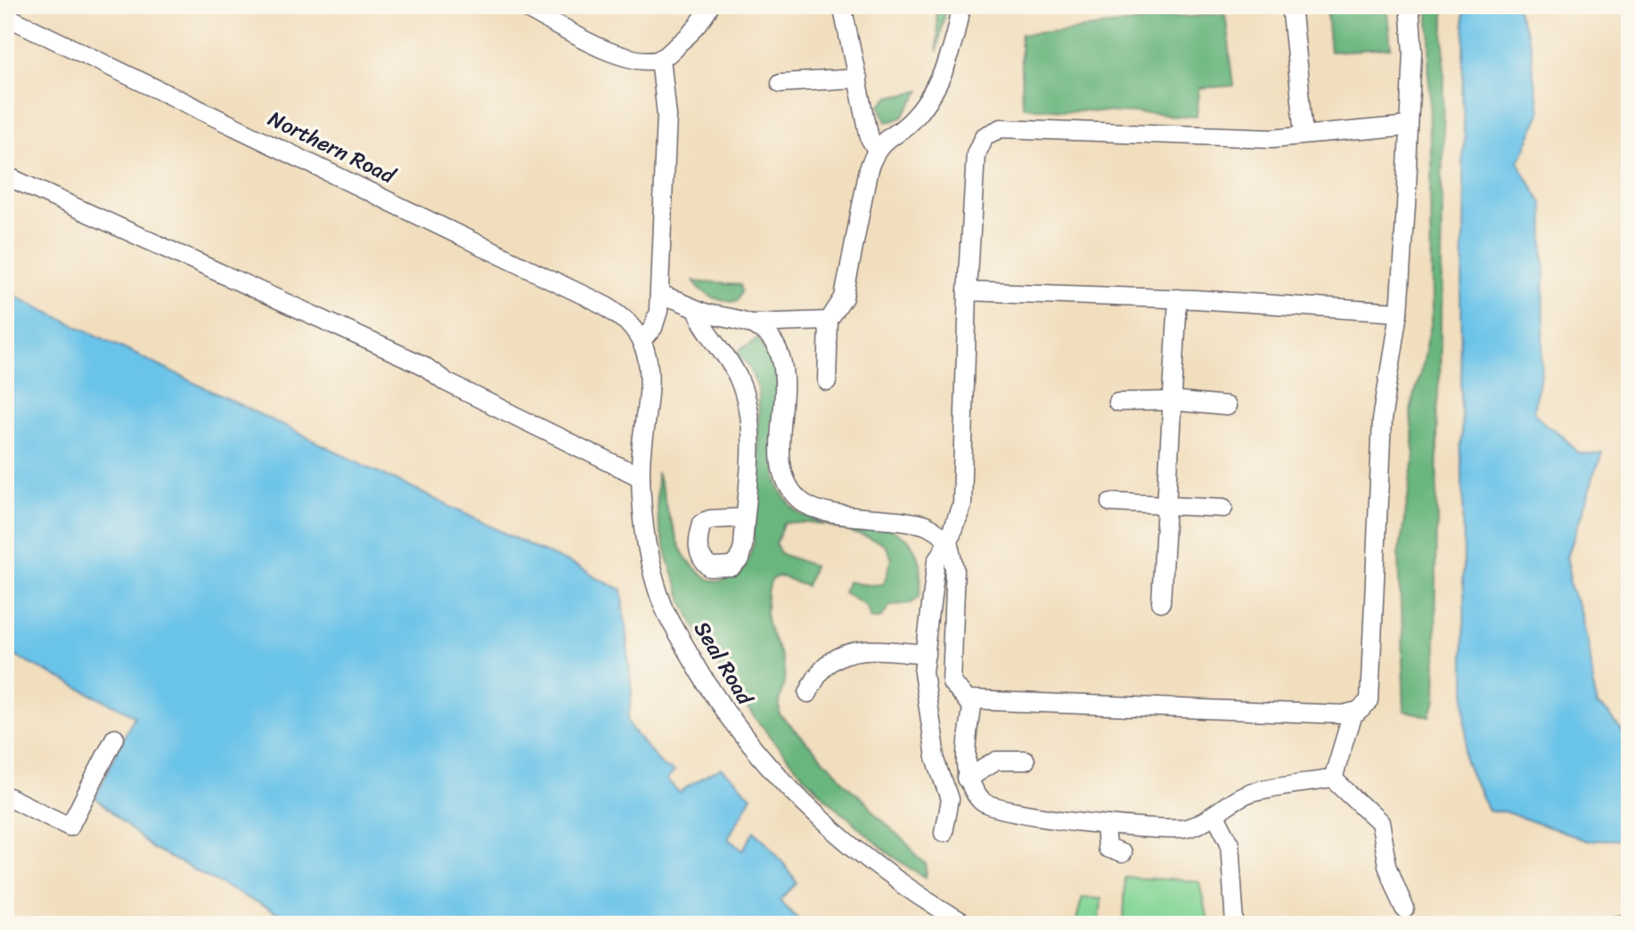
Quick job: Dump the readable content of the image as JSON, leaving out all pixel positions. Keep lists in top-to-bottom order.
{
  "streets": {
    "street": ["Northern Road", "Seal Road"]
  },
  "crossings": [
    ["Northern Road", "Seal Road"]
  ]
}
